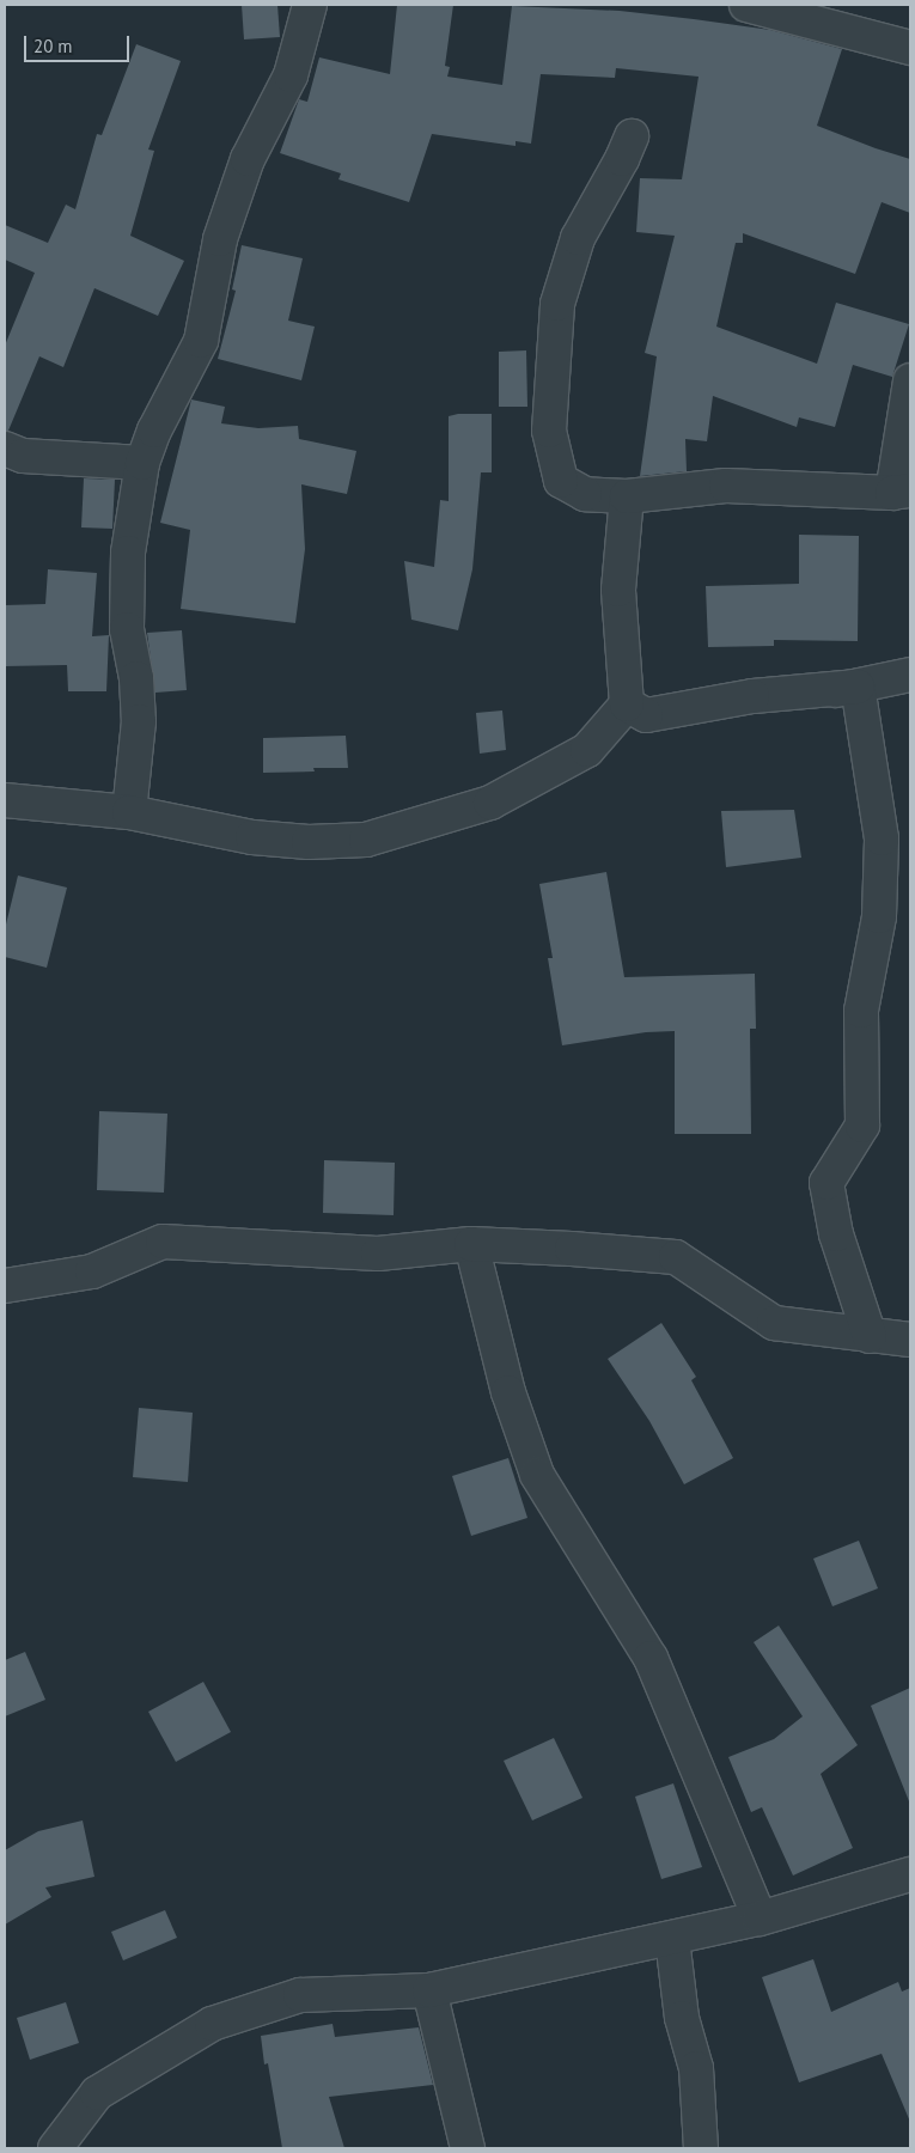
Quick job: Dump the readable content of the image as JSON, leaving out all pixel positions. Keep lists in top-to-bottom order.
{
  "scale_bar": "20 m"
}
